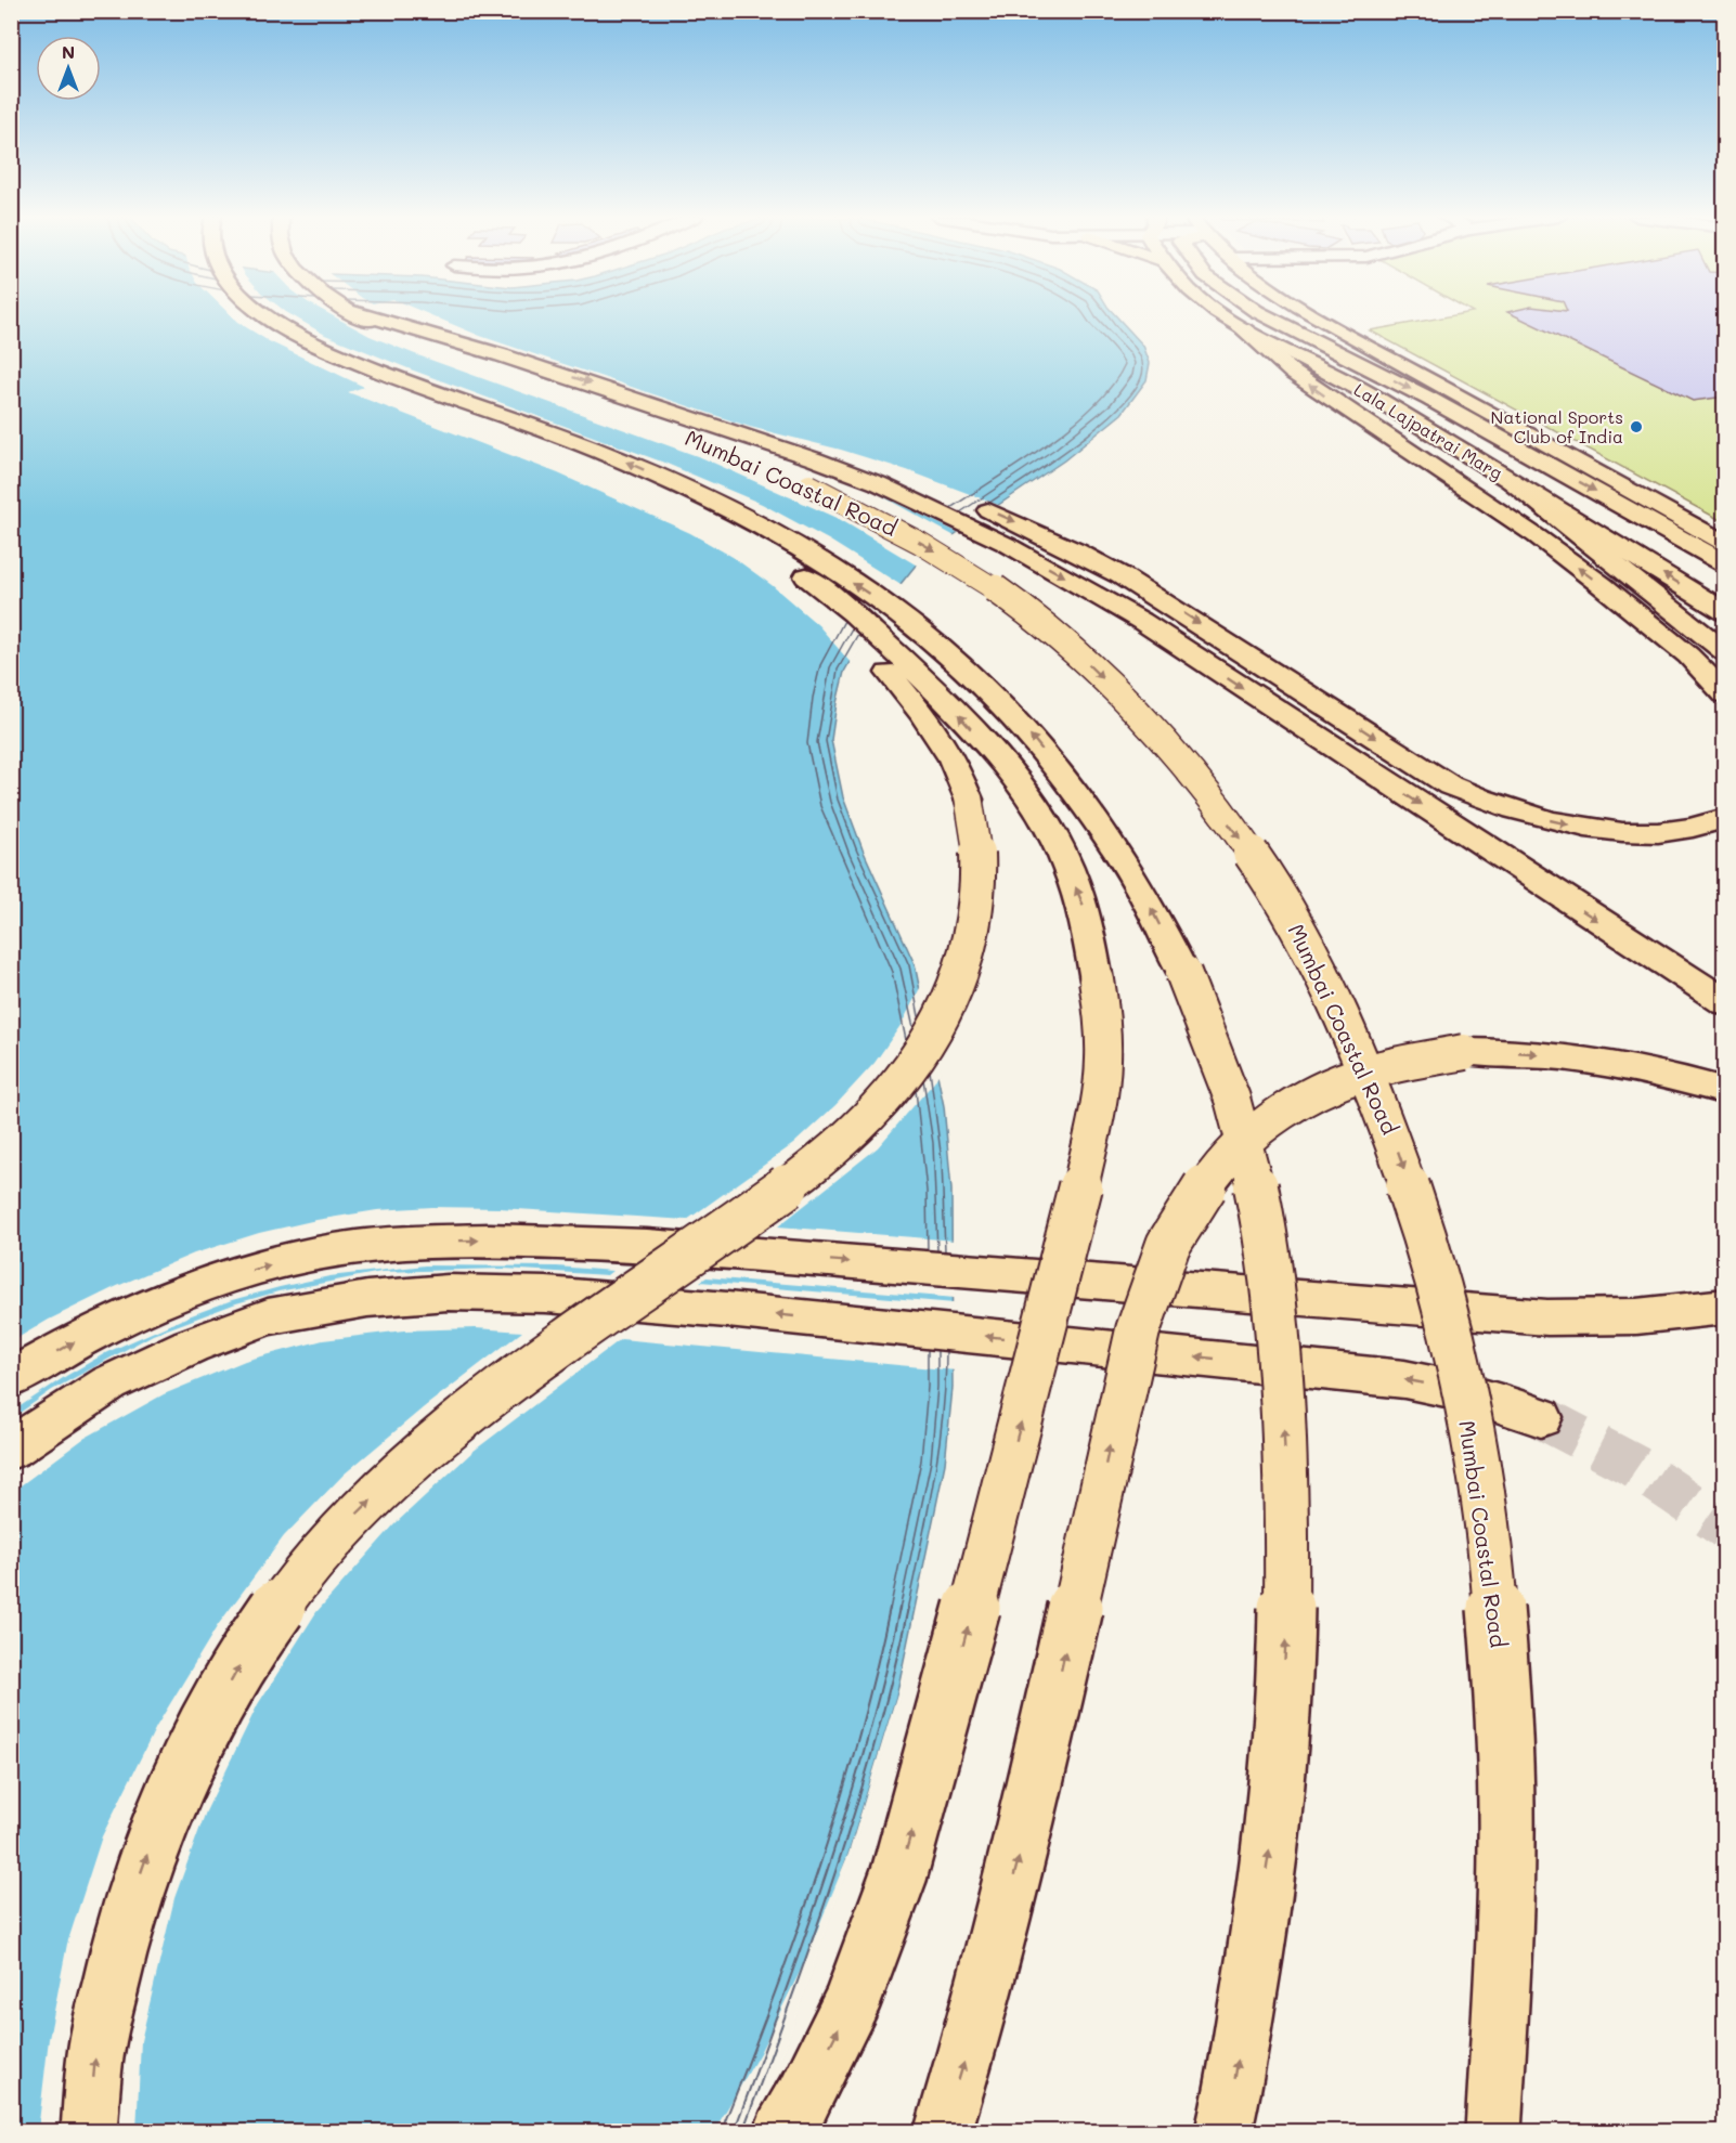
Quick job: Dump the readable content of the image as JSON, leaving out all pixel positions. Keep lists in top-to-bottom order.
{
  "streets": {
    "main road": ["Lala Lajpatrai Marg", "Mumbai Coastal Road"]
  },
  "one_way": ["Mumbai Coastal Road"],
  "places": ["National Sports Club of India"],
  "north": "top"
}
